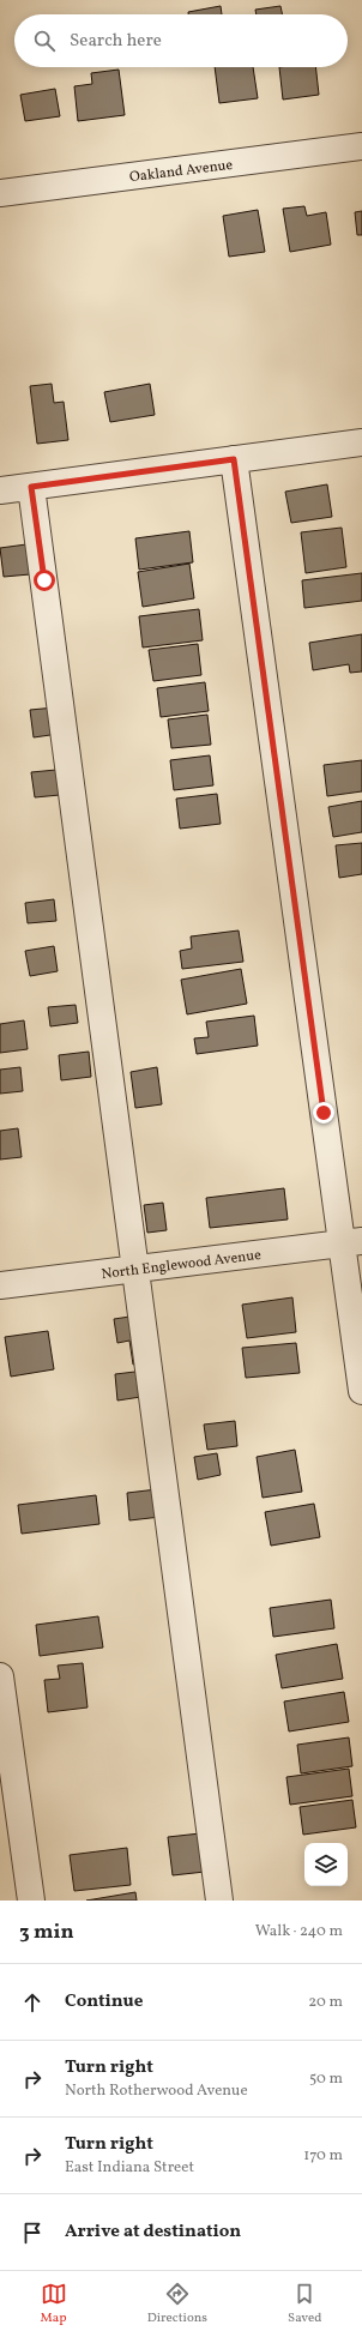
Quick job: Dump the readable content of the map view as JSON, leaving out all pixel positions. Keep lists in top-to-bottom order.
{
  "streets": {
    "street": ["Oakland Avenue", "North Englewood Avenue"]
  },
  "page": {
    "search": "Search here",
    "heading": ["3 min", "Walk · 240 m"],
    "list": [
      ["Continue", "20 m"],
      ["Turn right", "North Rotherwood Avenue", "50 m"],
      ["Turn right", "East Indiana Street", "170 m"],
      "Arrive at destination"
    ],
    "nav": ["Map", "Directions", "Saved"]
  }
}
